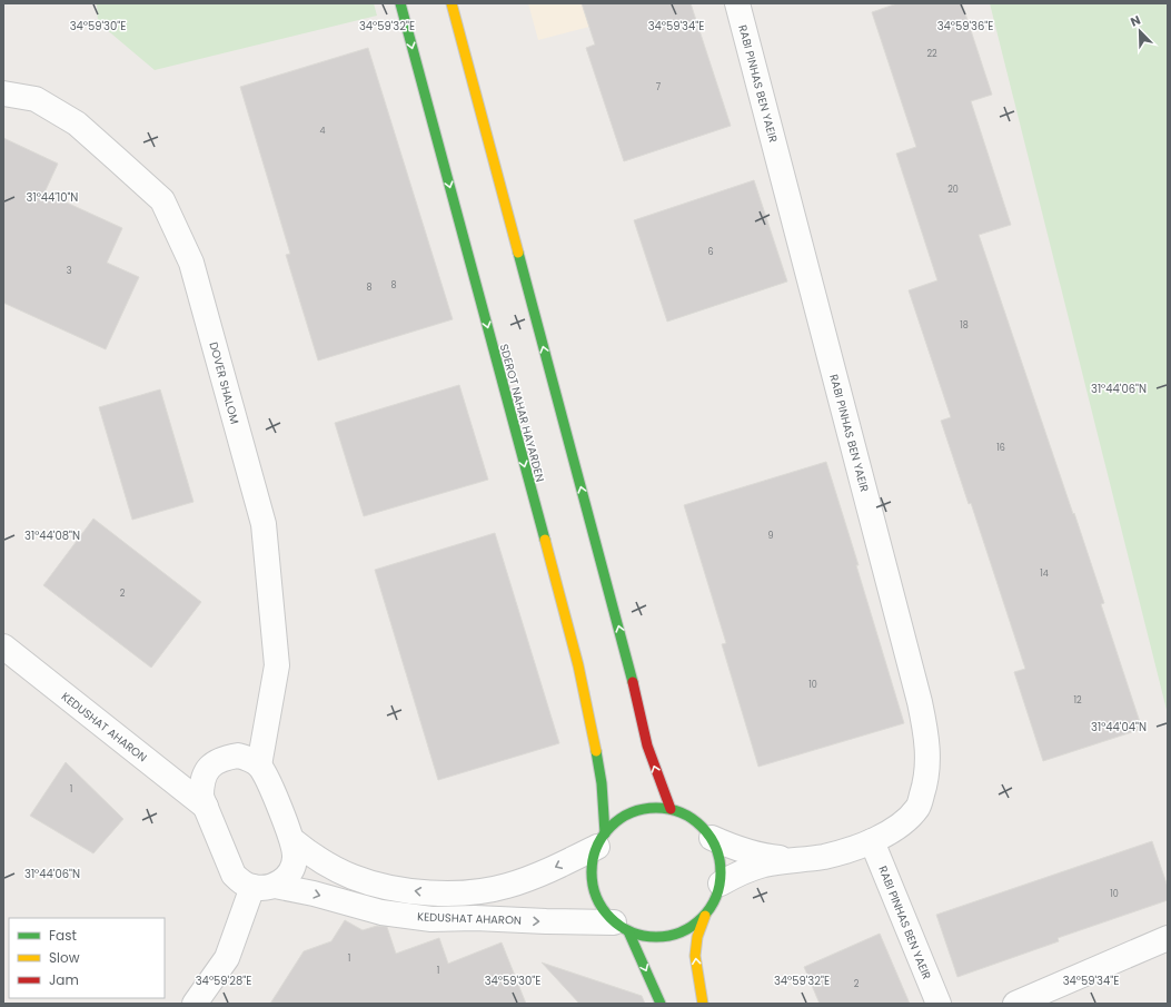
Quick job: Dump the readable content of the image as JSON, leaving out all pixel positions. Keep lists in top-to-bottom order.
{
  "streets": {
    "main road": ["SDEROT NAHAR HAYARDEN"],
    "street": ["RABI PINHAS BEN YAEIR", "DOVER SHALOM", "KEDUSHAT AHARON"]
  },
  "crossings": [
    ["RABI PINHAS BEN YAEIR", "SDEROT NAHAR HAYARDEN"],
    ["RABI PINHAS BEN YAEIR", "KEDUSHAT AHARON"],
    ["SDEROT NAHAR HAYARDEN", "KEDUSHAT AHARON"]
  ],
  "house_numbers": [
    "22",
    "7",
    "4",
    "20",
    "6",
    "3",
    "8",
    "8",
    "18",
    "16",
    "9",
    "14",
    "2",
    "10",
    "12",
    "1",
    "10",
    "1",
    "1",
    "2"
  ],
  "legend": ["Fast", "Slow", "Jam"],
  "north": "top left",
  "coordinates": [
    "34°59'30\"E",
    "34°59'32\"E",
    "34°59'34\"E",
    "34°59'36\"E",
    "31°44'10\"N",
    "31°44'06\"N",
    "31°44'08\"N",
    "31°44'04\"N",
    "34°59'28\"E"
  ]
}
